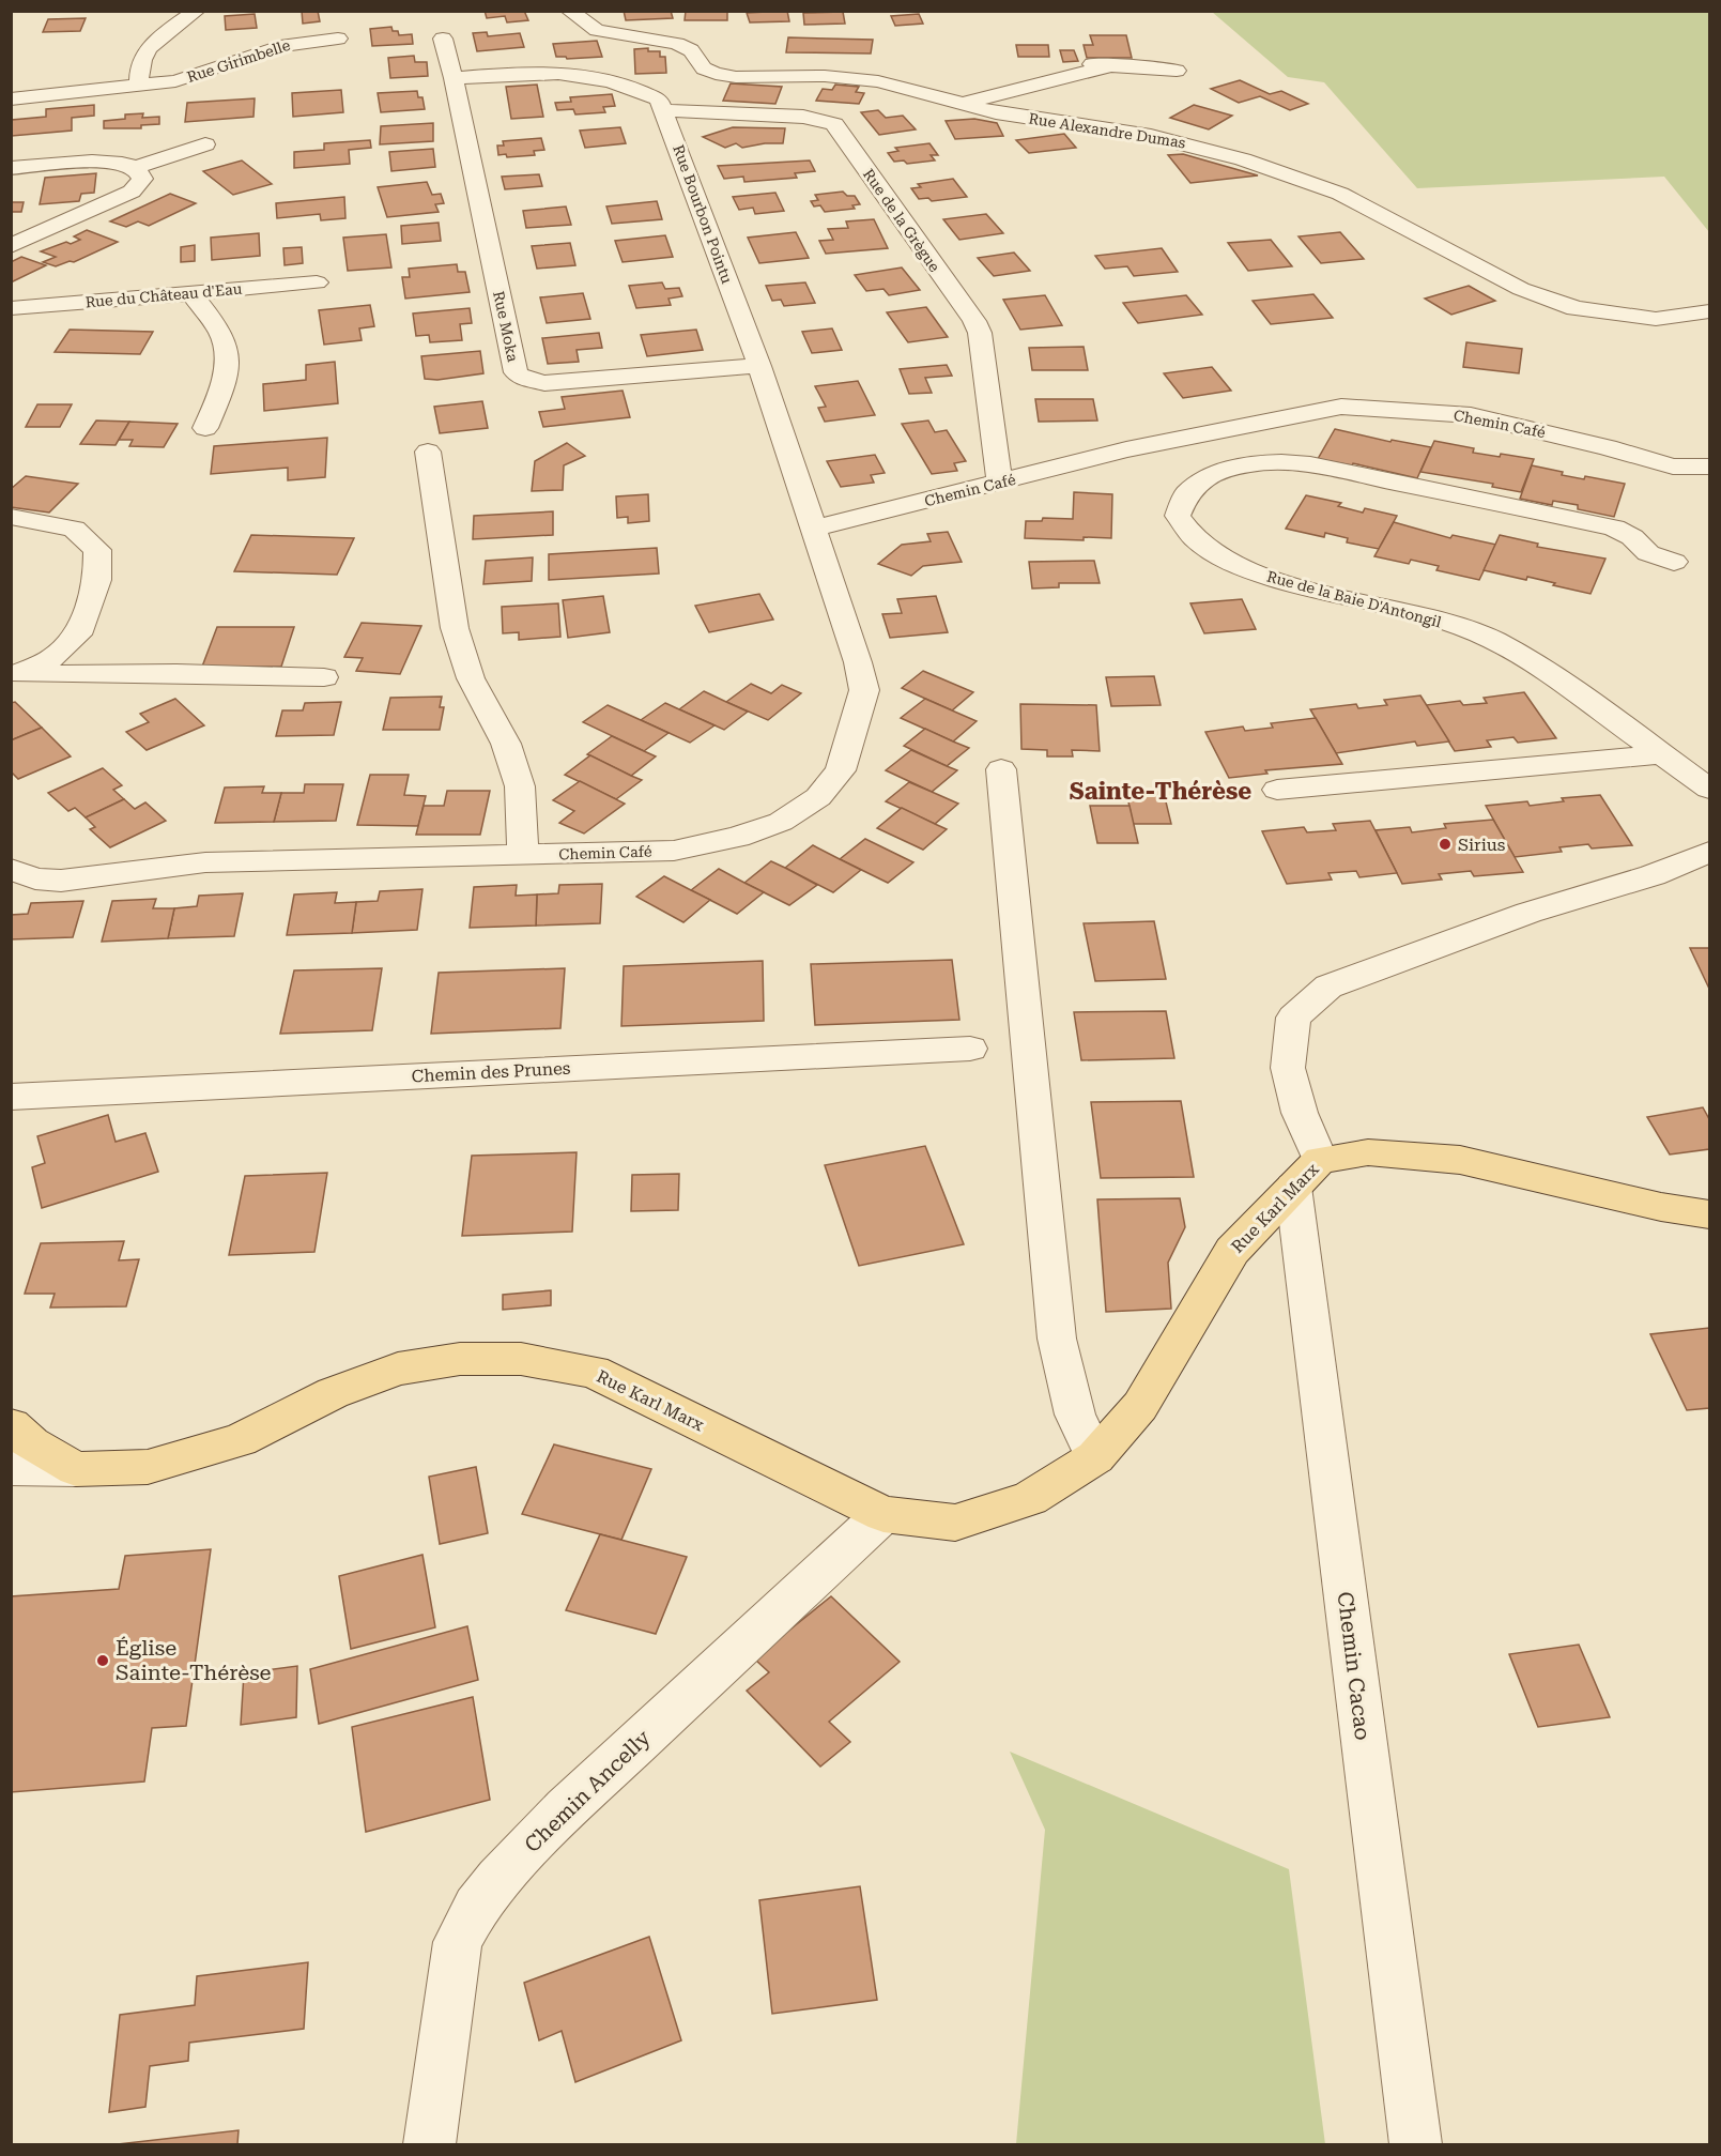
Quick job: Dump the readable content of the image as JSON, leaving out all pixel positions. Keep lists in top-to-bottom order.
{
  "streets": {
    "main road": ["Rue Karl Marx"],
    "street": [
      "Rue Girimbelle",
      "Rue Alexandre Dumas",
      "Rue Bourbon Pointu",
      "Rue de la Grègue",
      "Rue du Château d'Eau",
      "Rue Moka",
      "Chemin Café",
      "Rue de la Baie D'Antongil",
      "Chemin des Prunes",
      "Chemin Cacao",
      "Chemin Ancelly"
    ]
  },
  "crossings": [
    ["Rue Bourbon Pointu", "Rue de la Grègue"],
    ["Rue Bourbon Pointu", "Rue Moka"],
    ["Rue Bourbon Pointu", "Chemin Café"],
    ["Rue de la Grègue", "Chemin Café"],
    ["Rue Karl Marx", "Chemin Cacao"],
    ["Rue Karl Marx", "Chemin Ancelly"]
  ],
  "districts": ["Sainte-Thérèse"],
  "places": ["Sirius", "Église Sainte-Thérèse"]
}
